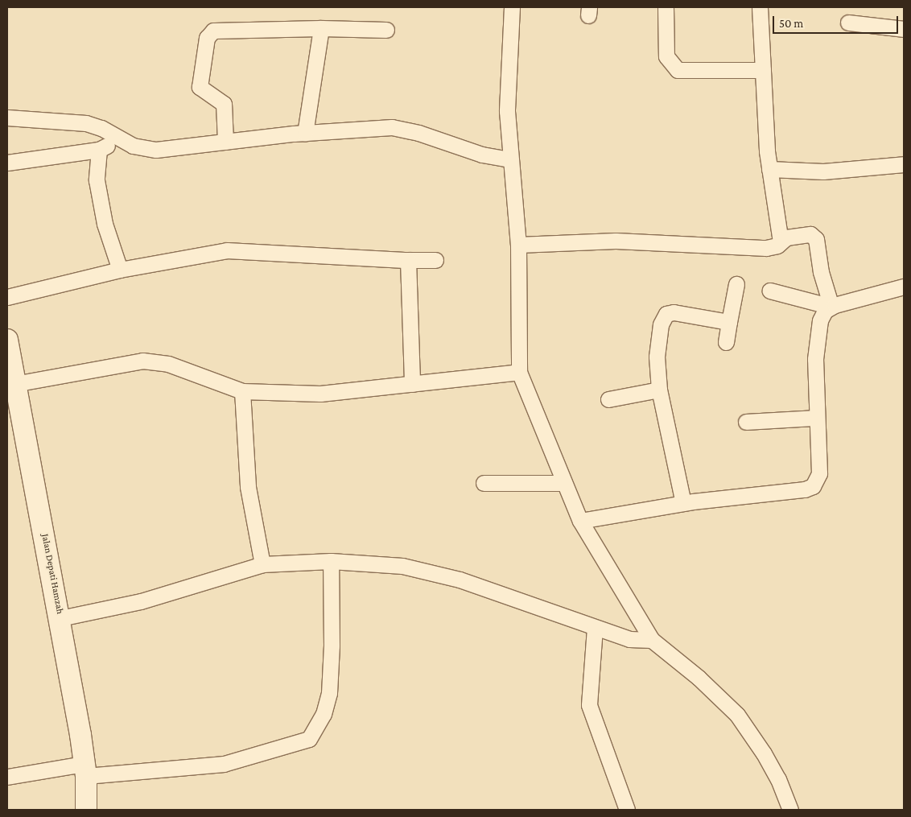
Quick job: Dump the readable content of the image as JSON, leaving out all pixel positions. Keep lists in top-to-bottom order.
{
  "streets": {
    "main road": ["Jalan Depati Hamzah"]
  },
  "scale_bar": "50 m"
}
